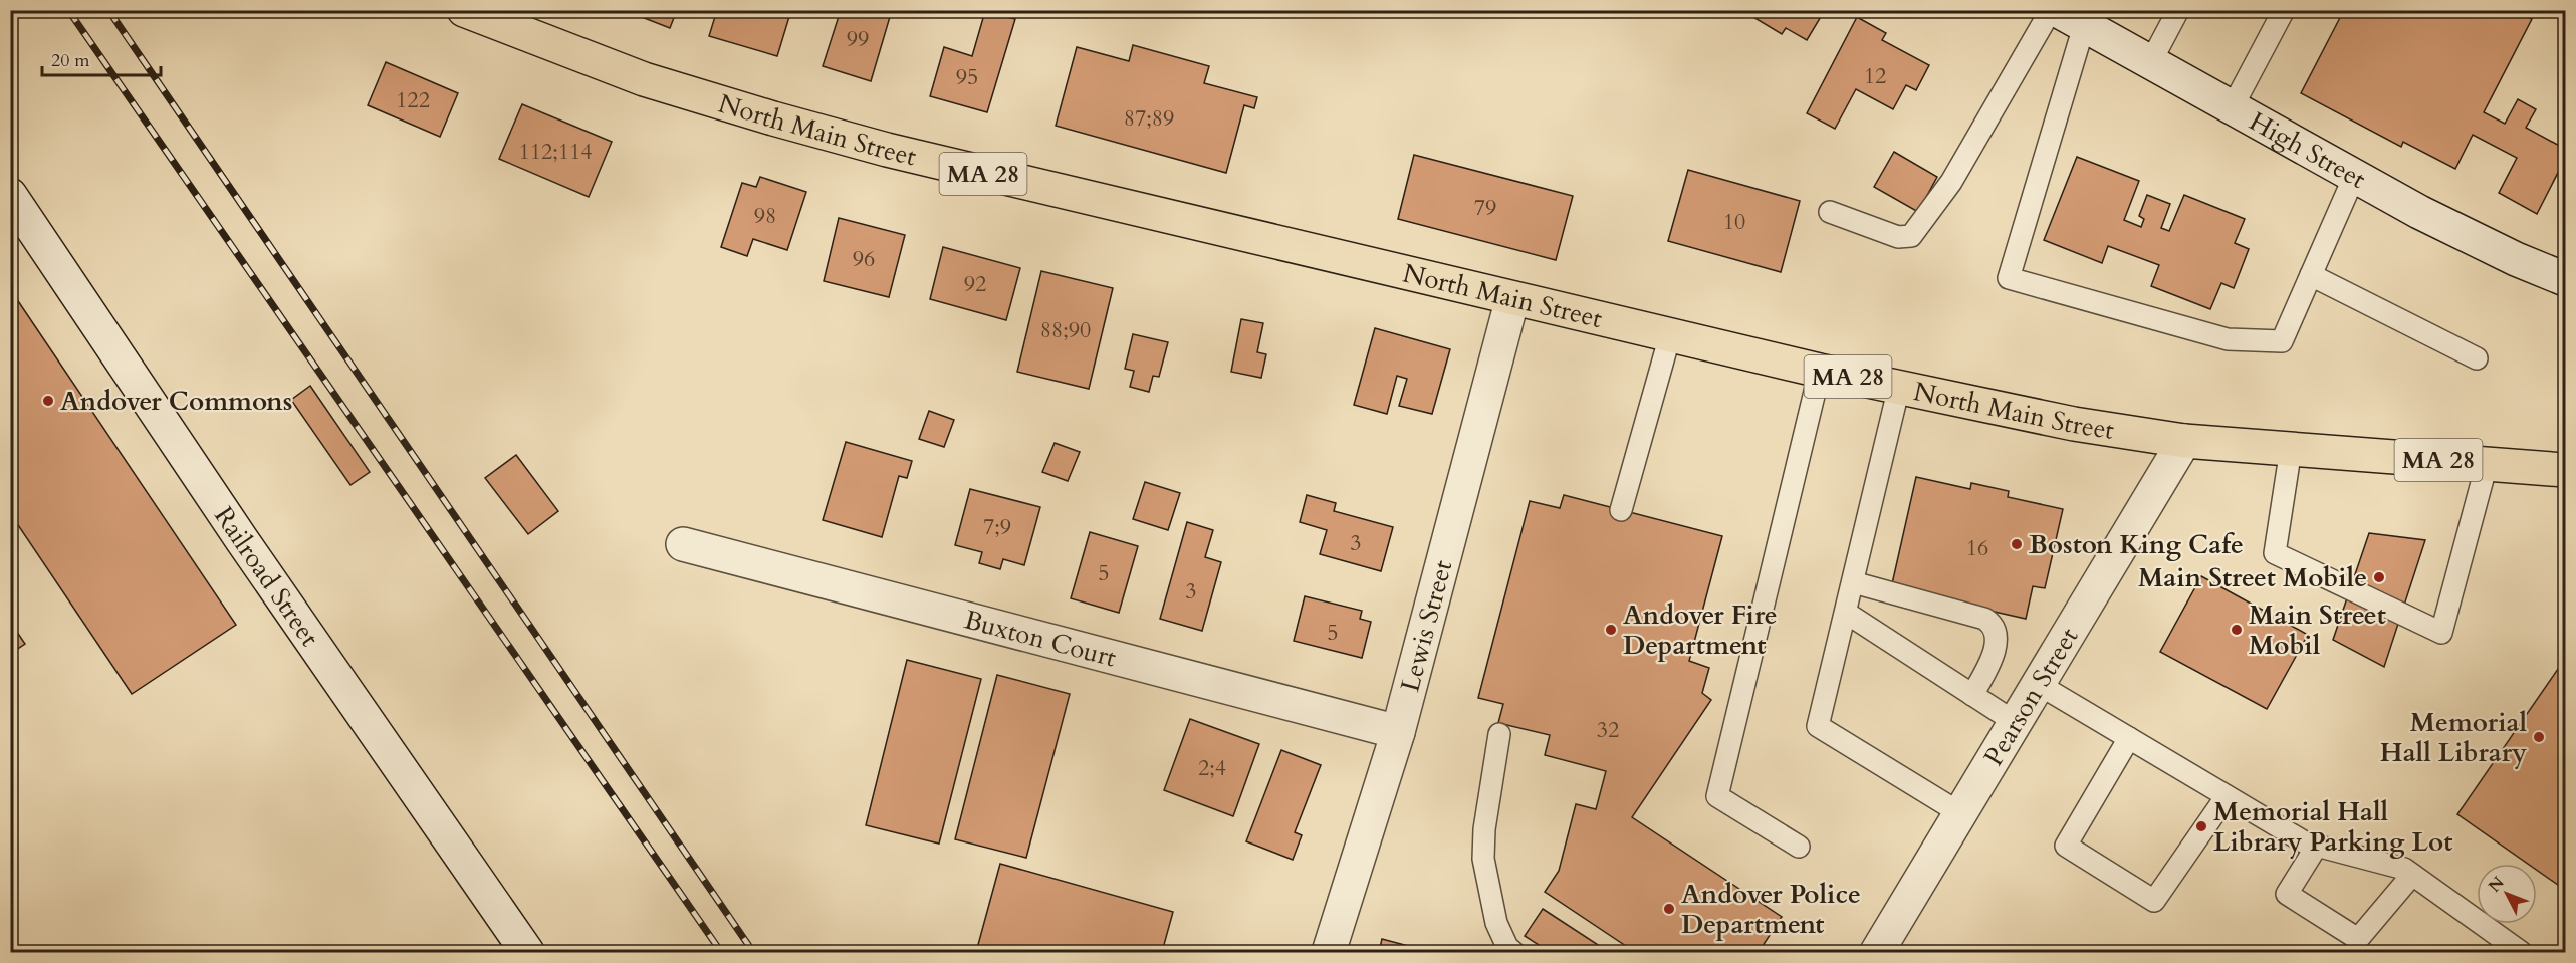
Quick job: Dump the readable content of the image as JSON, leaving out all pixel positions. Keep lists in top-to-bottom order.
{
  "streets": {
    "main road": ["North Main Street", "MA 28"],
    "street": [
      "High Street",
      "Railroad Street",
      "Lewis Street",
      "Buxton Court",
      "Pearson Street"
    ]
  },
  "crossings": [
    ["North Main Street", "Lewis Street"],
    ["North Main Street", "Pearson Street"],
    ["Lewis Street", "Buxton Court"]
  ],
  "places": [
    "Andover Commons",
    "Boston King Cafe",
    "Main Street Mobile",
    "Andover Fire Department",
    "Main Street Mobil",
    "Memorial Hall Library",
    "Memorial Hall Library Parking Lot",
    "Andover Police Department"
  ],
  "house_numbers": [
    "99",
    "12",
    "95",
    "122",
    "87;89",
    "112;114",
    "79",
    "98",
    "10",
    "96",
    "92",
    "88;90",
    "7;9",
    "3",
    "16",
    "5",
    "3",
    "5",
    "32",
    "2;4"
  ],
  "scale_bar": "20 m",
  "north": "top left"
}
